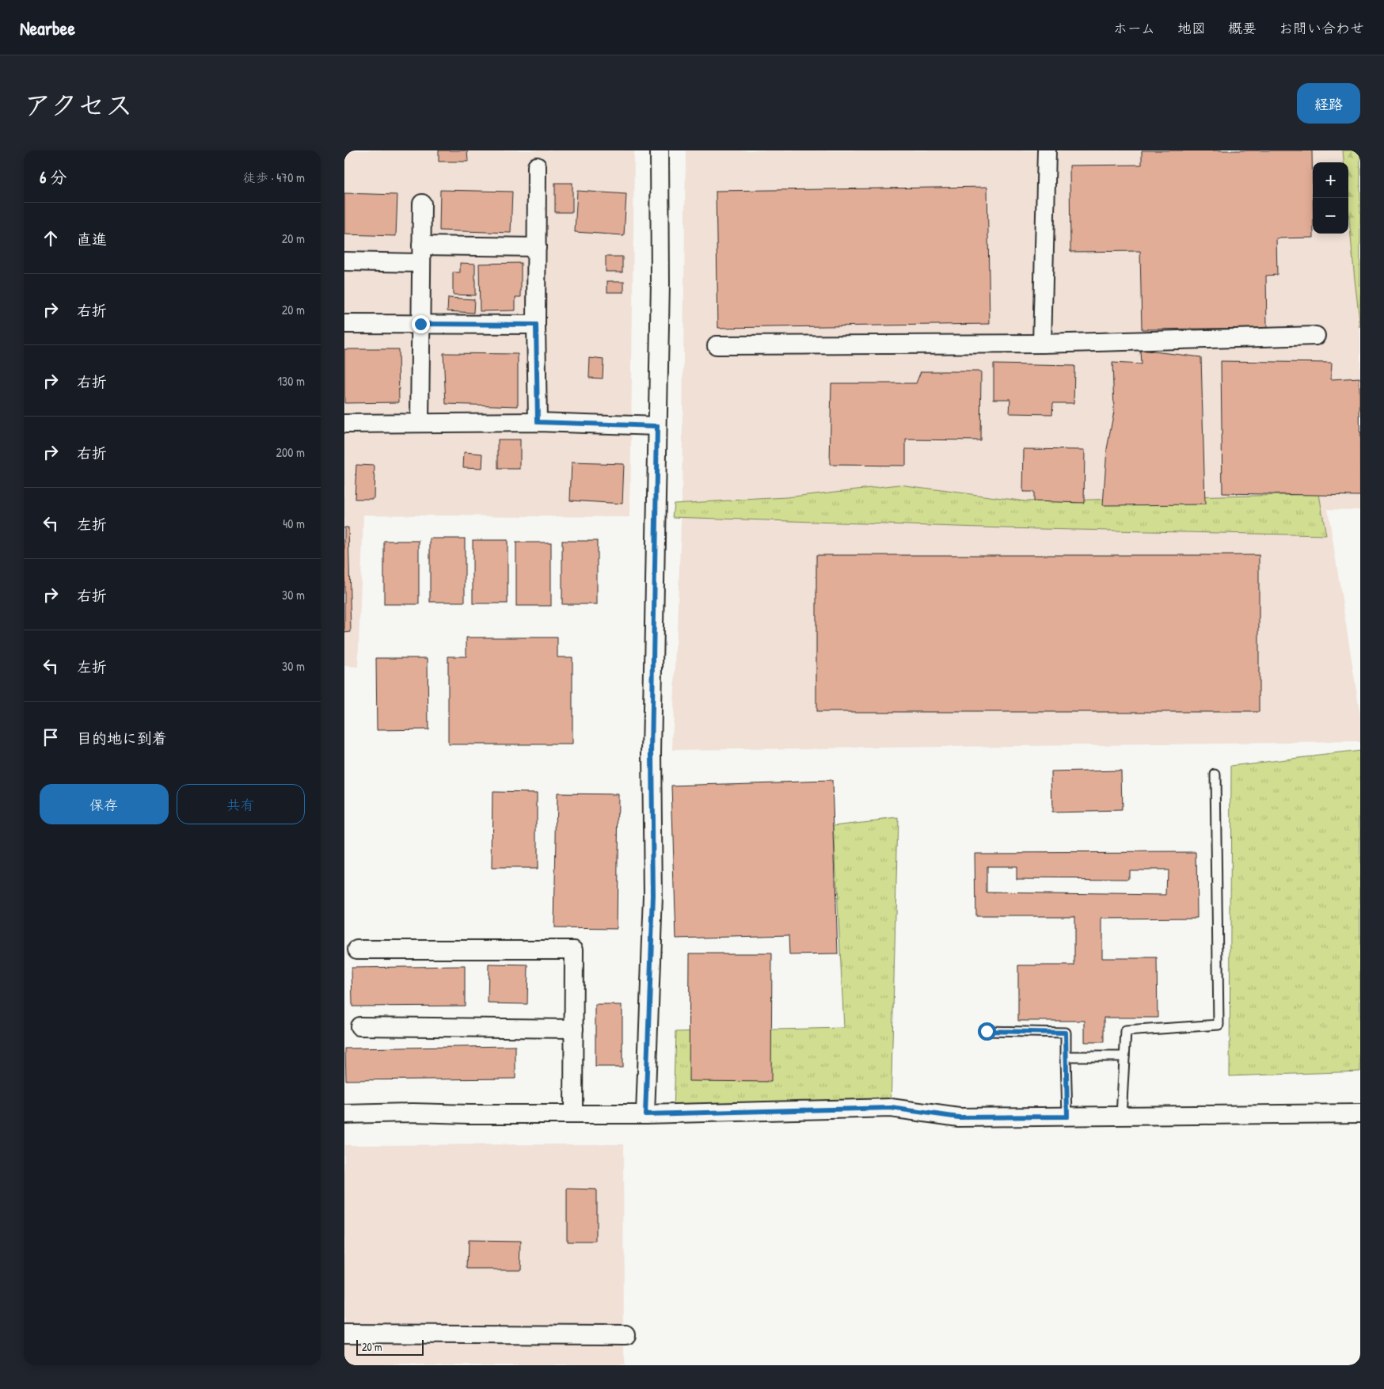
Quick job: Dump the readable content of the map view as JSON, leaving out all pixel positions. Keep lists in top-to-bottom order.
{
  "scale_bar": "20 m",
  "page": {
    "header": "Nearbee",
    "nav": [
      "ホーム",
      "地図",
      "概要",
      "お問い合わせ"
    ],
    "title": "アクセス",
    "buttons": [
      "経路",
      ["保存", "共有"]
    ],
    "heading": ["6 分", "徒歩 · 470 m"],
    "map_buttons": ["+", "−"],
    "list": [
      ["直進", "20 m"],
      ["右折", "20 m"],
      ["右折", "130 m"],
      ["右折", "200 m"],
      ["左折", "40 m"],
      ["右折", "30 m"],
      ["左折", "30 m"],
      "目的地に到着"
    ],
    "scale": "20 m"
  }
}
